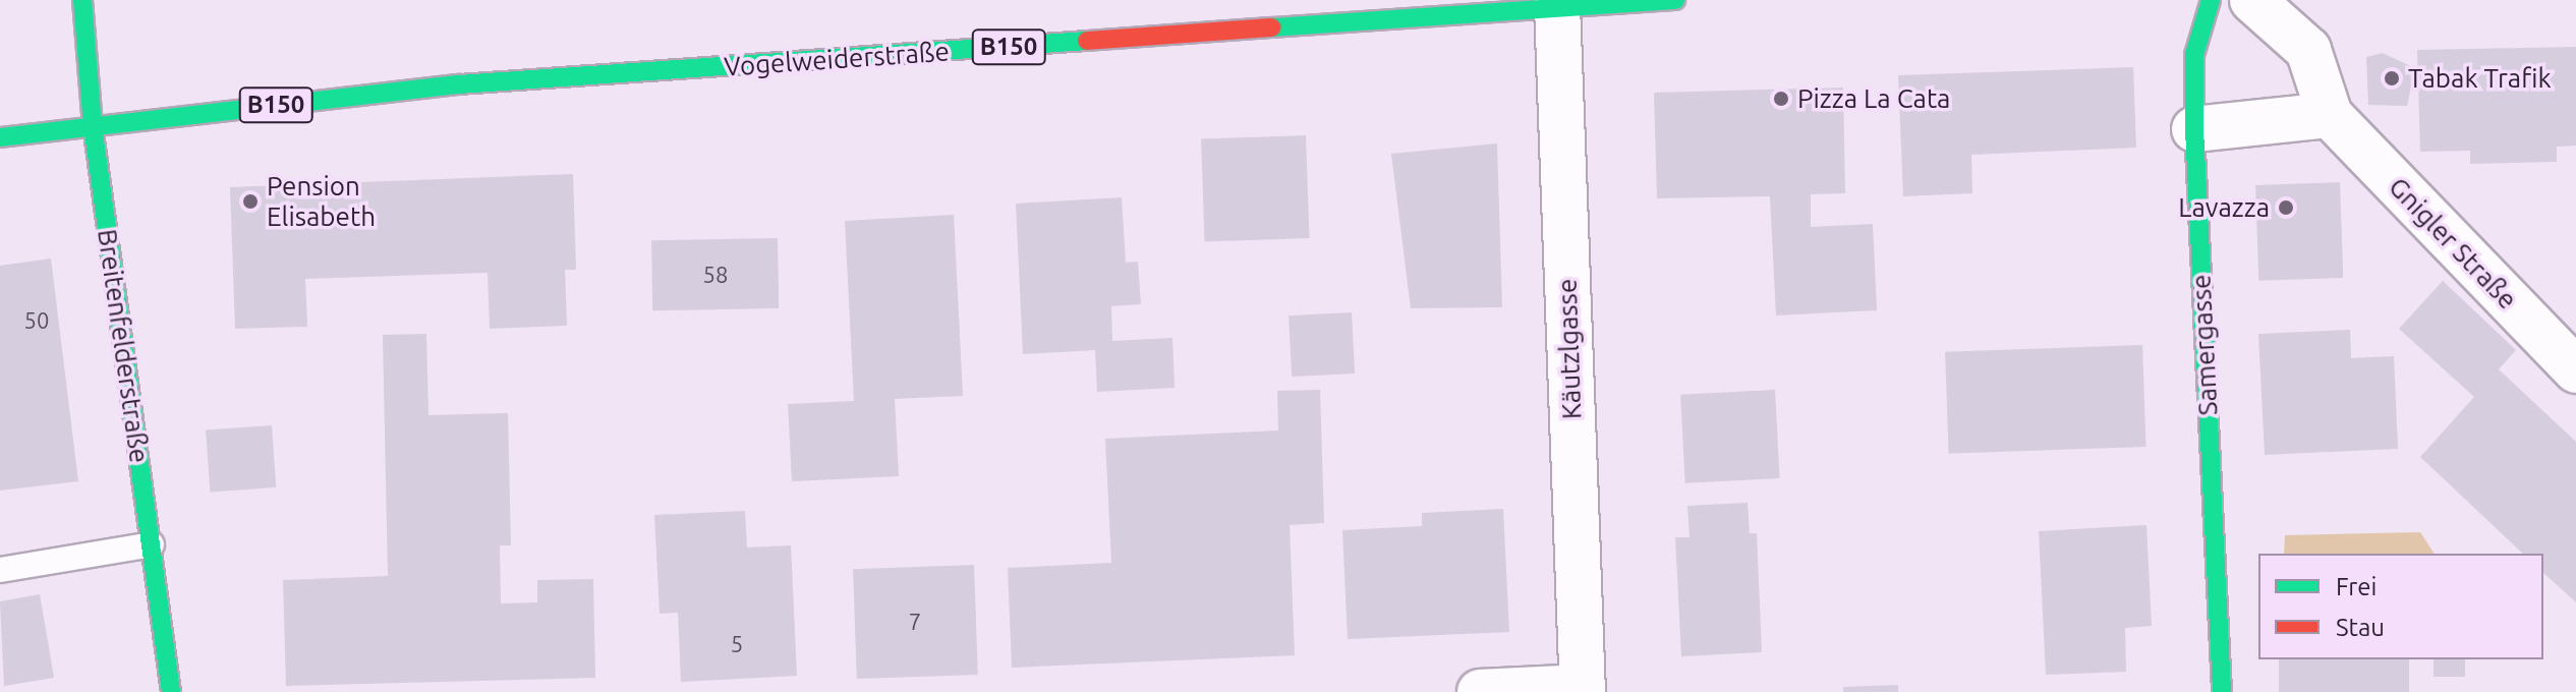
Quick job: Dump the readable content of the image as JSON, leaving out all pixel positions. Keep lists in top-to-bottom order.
{
  "streets": {
    "main road": [
      "B150",
      "Vogelweiderstraße",
      "Samergasse",
      "Breitenfelderstraße"
    ],
    "street": ["Gnigler Straße", "Käutzlgasse"]
  },
  "crossings": [
    ["Vogelweiderstraße", "Breitenfelderstraße"],
    ["Vogelweiderstraße", "Käutzlgasse"]
  ],
  "places": [
    "Tabak Trafik",
    "Pizza La Cata",
    "Pension Elisabeth",
    "Lavazza"
  ],
  "house_numbers": [
    "58",
    "50",
    "7",
    "5"
  ],
  "legend": ["Frei", "Stau"]
}
